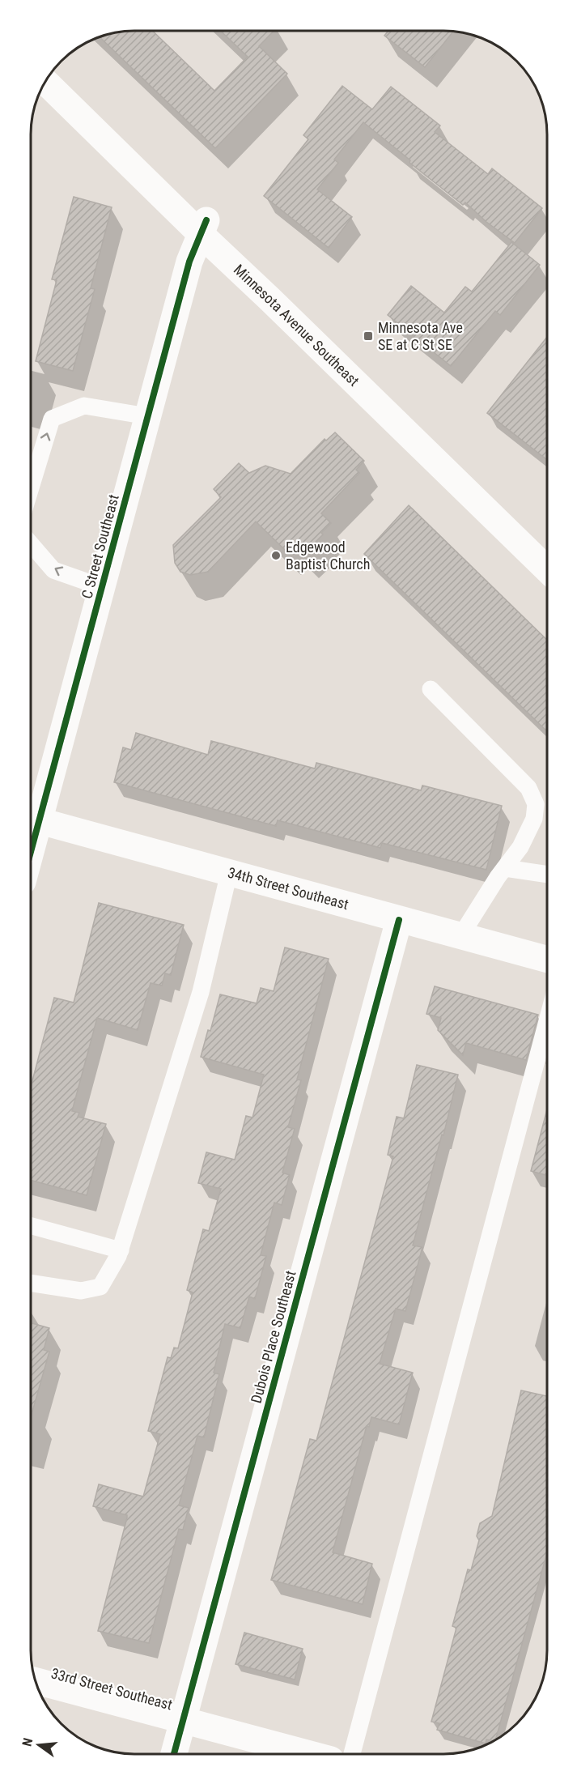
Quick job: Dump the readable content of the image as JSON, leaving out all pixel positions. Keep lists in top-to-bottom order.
{
  "streets": {
    "street": [
      "Minnesota Avenue Southeast",
      "C Street Southeast",
      "34th Street Southeast",
      "Dubois Place Southeast",
      "33rd Street Southeast"
    ]
  },
  "crossings": [
    ["Minnesota Avenue Southeast", "C Street Southeast"],
    ["C Street Southeast", "34th Street Southeast"],
    ["34th Street Southeast", "Dubois Place Southeast"],
    ["Dubois Place Southeast", "33rd Street Southeast"]
  ],
  "places": {
    "transit": ["Minnesota Ave SE at C St SE"],
    "other": ["Edgewood Baptist Church"]
  },
  "north": "left"
}
